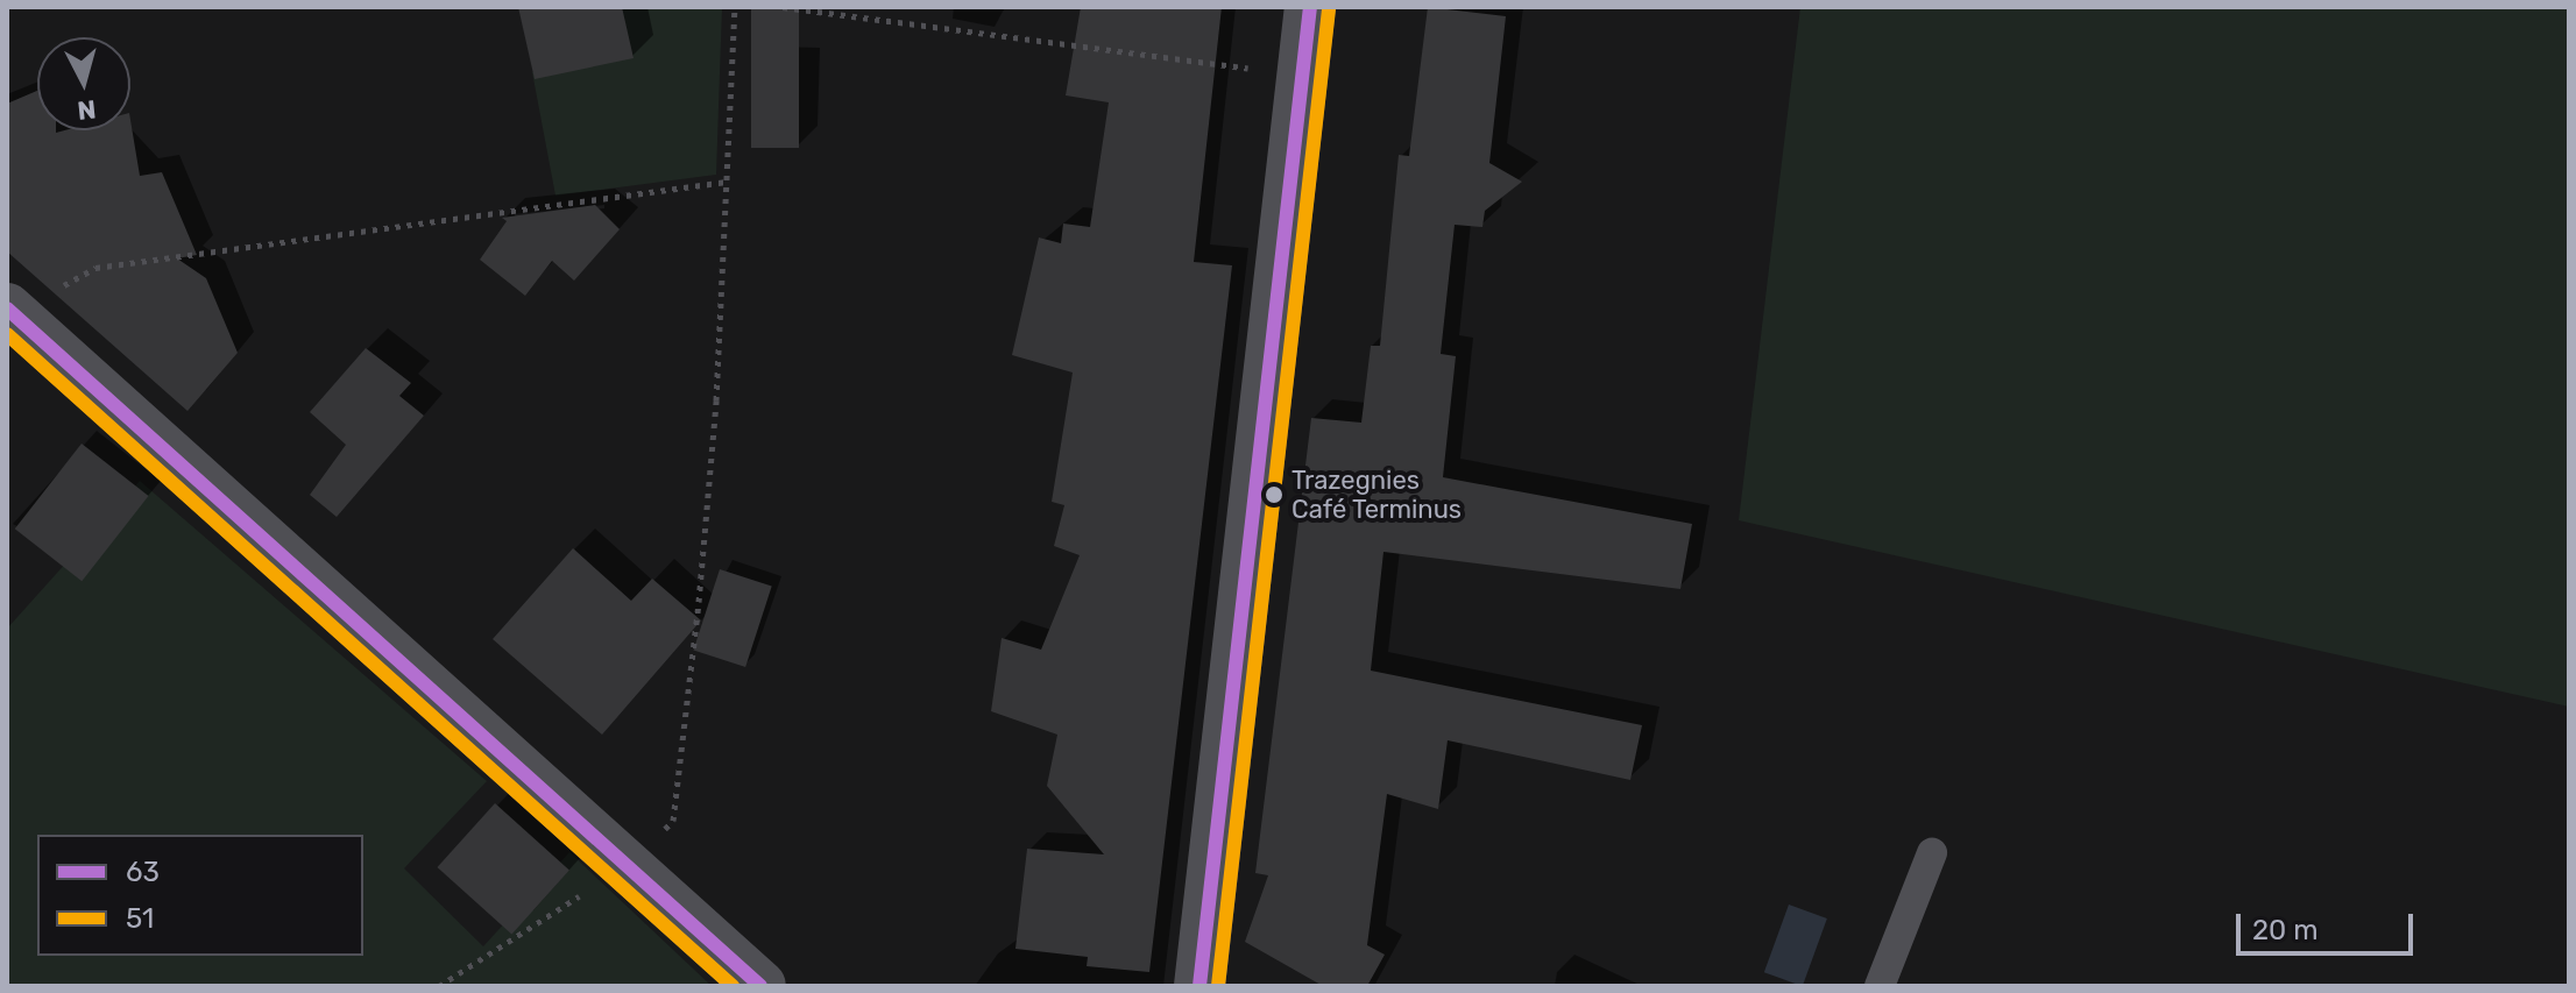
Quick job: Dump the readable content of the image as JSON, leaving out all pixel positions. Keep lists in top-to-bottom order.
{
  "places": ["Trazegnies Café Terminus"],
  "lines": ["transit line 63", "transit line 51"],
  "legend": ["63", "51"],
  "scale_bar": "20 m",
  "north": "bottom"
}
